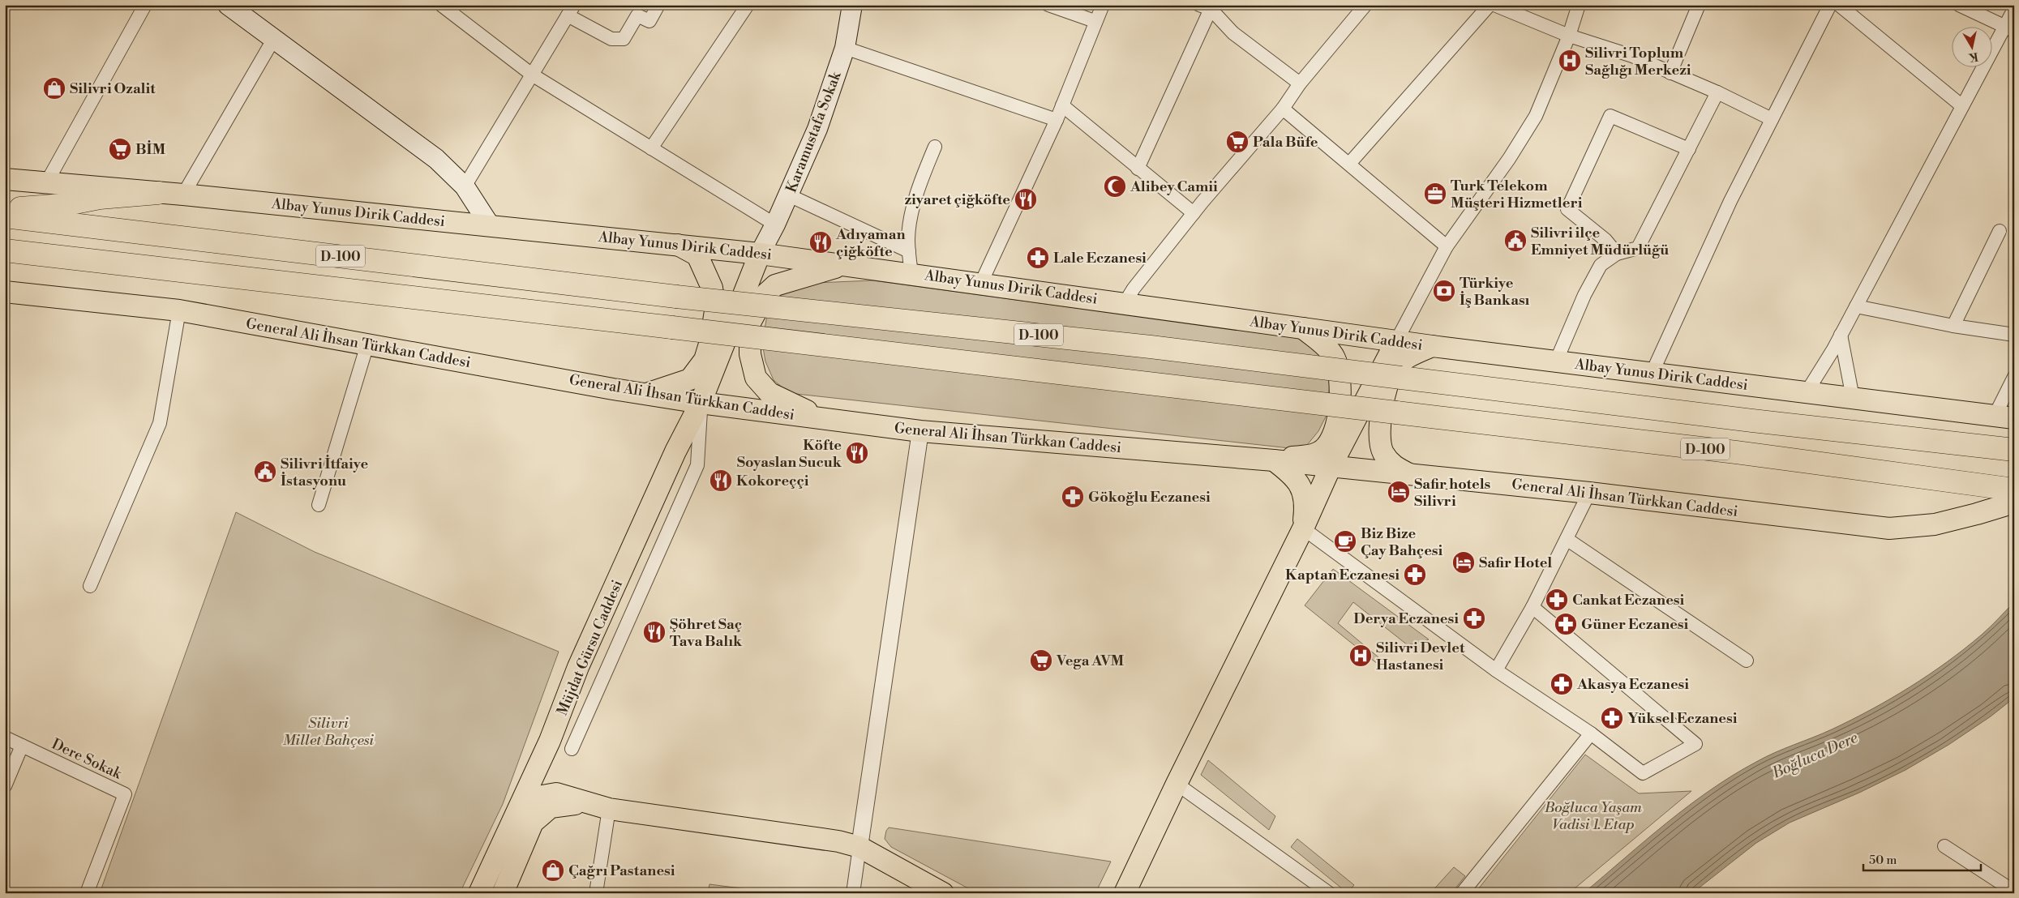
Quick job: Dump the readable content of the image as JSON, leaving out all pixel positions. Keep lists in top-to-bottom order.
{
  "streets": {
    "highway": ["D-100"],
    "main road": [
      "Karamustafa Sokak",
      "Albay Yunus Dirik Caddesi",
      "General Ali İhsan Türkkan Caddesi",
      "Müjdat Gürsu Caddesi"
    ],
    "street": ["Dere Sokak"]
  },
  "crossings": [
    ["Karamustafa Sokak", "Albay Yunus Dirik Caddesi"],
    ["Karamustafa Sokak", "Müjdat Gürsu Caddesi"],
    ["Albay Yunus Dirik Caddesi", "Müjdat Gürsu Caddesi"],
    ["General Ali İhsan Türkkan Caddesi", "Müjdat Gürsu Caddesi"]
  ],
  "water": ["Boğluca Dere"],
  "parks": ["Silivri Millet Bahçesi", "Boğluca Yaşam Vadisi 1. Etap"],
  "places": {
    "hospital": ["Silivri Toplum Sağlığı Merkezi", "Silivri Devlet Hastanesi"],
    "shop": ["Silivri Ozalit", "Çağrı Pastanesi"],
    "supermarket": ["Pala Büfe", "BİM", "Vega AVM"],
    "mosque": ["Alibey Camii"],
    "office": ["Turk Telekom Müşteri Hizmetleri"],
    "restaurant": [
      "ziyaret çiğköfte",
      "Adıyaman çiğköfte",
      "Köfte Soyaslan Sucuk",
      "Kokoreççi",
      "Şöhret Saç Tava Balık"
    ],
    "public building": ["Silivri ilçe Emniyet Müdürlüğü", "Silivri İtfaiye İstasyonu"],
    "pharmacy": [
      "Lale Eczanesi",
      "Gökoğlu Eczanesi",
      "Kaptan Eczanesi",
      "Cankat Eczanesi",
      "Derya Eczanesi",
      "Güner Eczanesi",
      "Akasya Eczanesi",
      "Yüksel Eczanesi"
    ],
    "bank": ["Türkiye İş Bankası"],
    "hotel": ["Safir hotels Silivri", "Safir Hotel"],
    "cafe": ["Biz Bize Çay Bahçesi"]
  },
  "scale_bar": "50 m",
  "north": "bottom"
}
